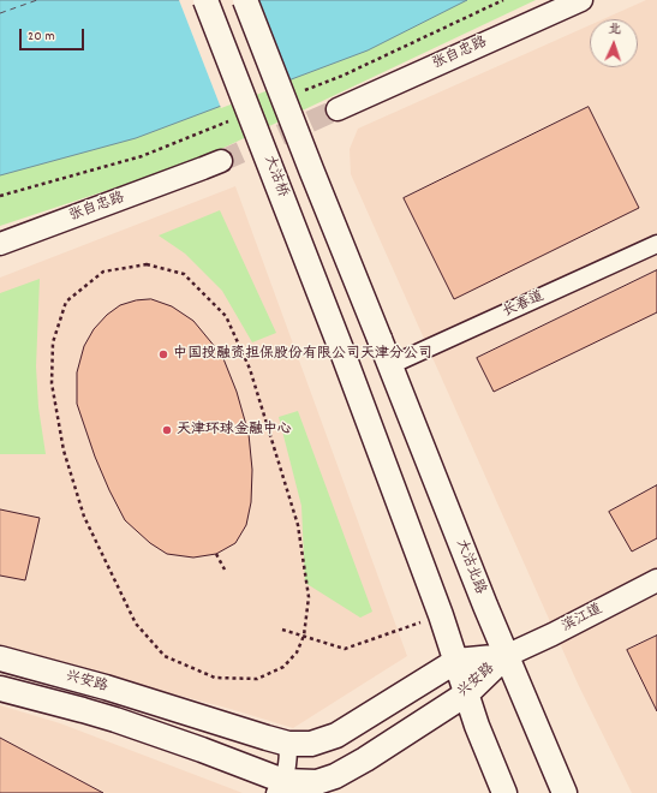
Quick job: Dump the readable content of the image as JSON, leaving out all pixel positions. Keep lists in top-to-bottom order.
{
  "streets": {
    "main road": ["大沽桥", "大沽北路", "兴安路"],
    "street": ["张自忠路", "长春道", "滨江道"]
  },
  "crossings": [
    ["长春道", "大沽北路"],
    ["大沽北路", "滨江道"],
    ["大沽北路", "兴安路"],
    ["滨江道", "兴安路"]
  ],
  "places": ["中国投融资担保股份有限公司天津分公司", "天津环球金融中心"],
  "scale_bar": "20 m",
  "north": "top"
}
